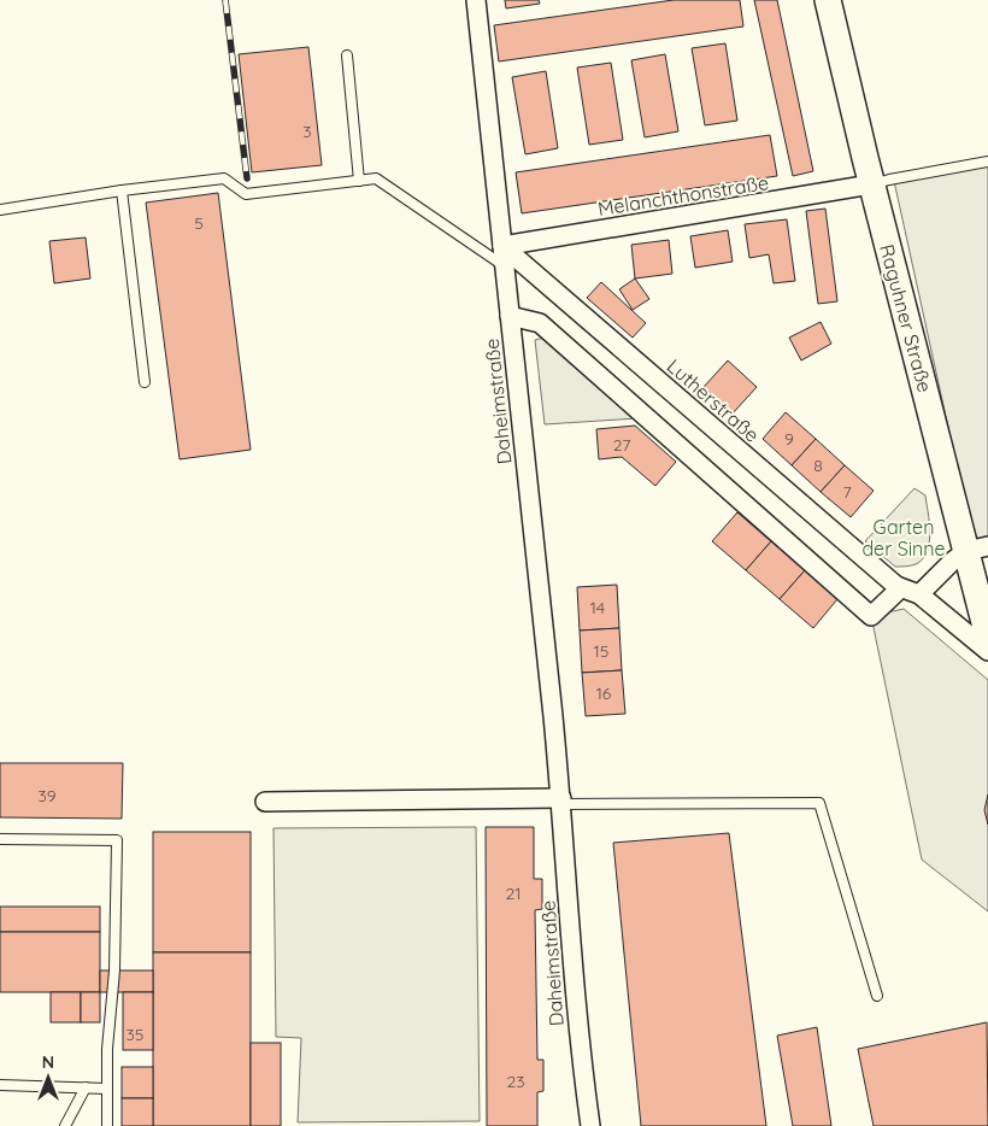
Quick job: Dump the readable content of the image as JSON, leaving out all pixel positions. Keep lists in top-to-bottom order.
{
  "streets": {
    "main road": ["Raguhner Straße"],
    "street": ["Melanchthonstraße", "Lutherstraße", "Daheimstraße"]
  },
  "crossings": [
    ["Melanchthonstraße", "Raguhner Straße"],
    ["Melanchthonstraße", "Lutherstraße"],
    ["Melanchthonstraße", "Daheimstraße"],
    ["Lutherstraße", "Daheimstraße"]
  ],
  "parks": ["Garten der Sinne"],
  "house_numbers": [
    "3",
    "5",
    "9",
    "27",
    "8",
    "7",
    "14",
    "15",
    "16",
    "39",
    "21",
    "35",
    "23"
  ],
  "north": "top"
}
